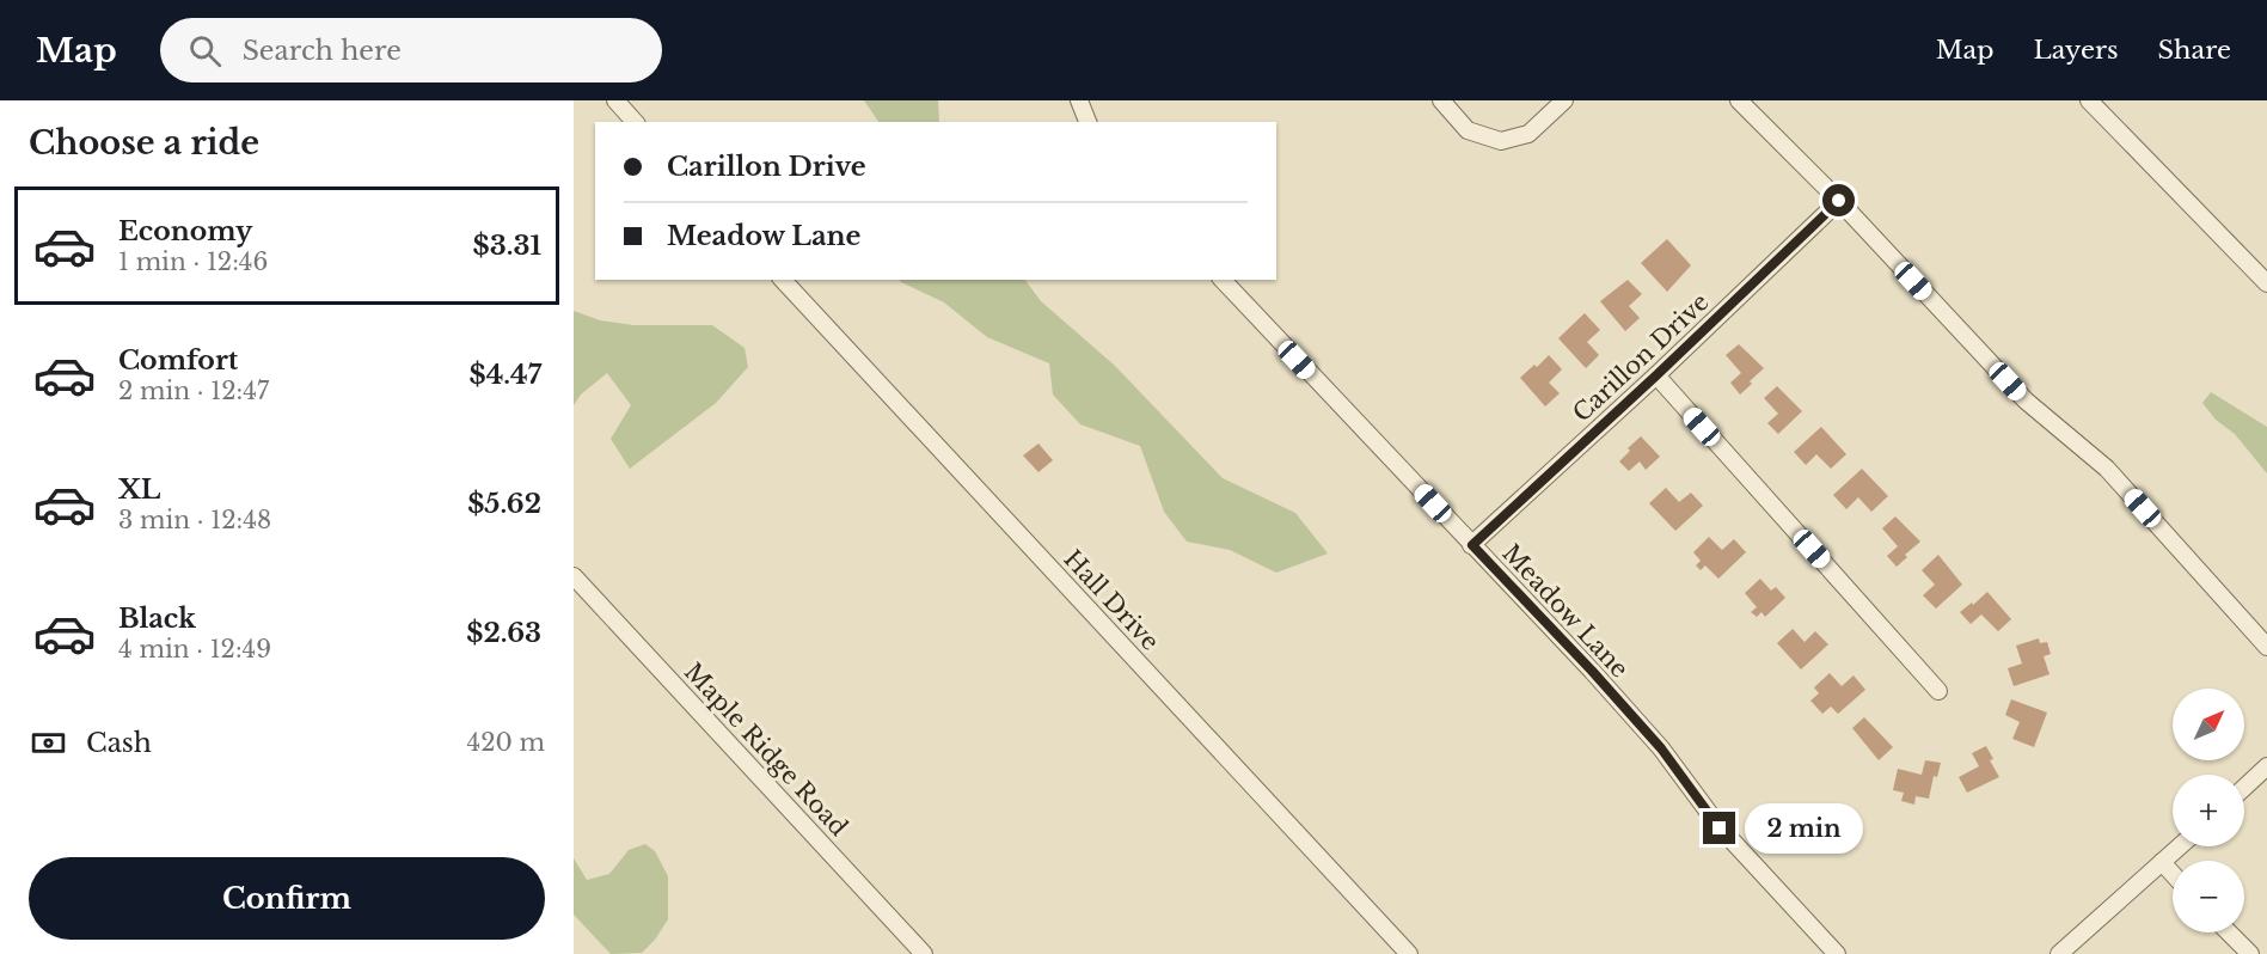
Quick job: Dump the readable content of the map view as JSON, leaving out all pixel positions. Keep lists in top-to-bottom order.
{
  "streets": {
    "street": [
      "Carillon Drive",
      "Hall Drive",
      "Meadow Lane",
      "Maple Ridge Road"
    ]
  },
  "crossings": [
    ["Carillon Drive", "Meadow Lane"]
  ],
  "north": "top right",
  "page": {
    "header": "Map",
    "search": "Search here",
    "nav": ["Map", "Layers", "Share"],
    "heading": "Choose a ride",
    "banner": ["Carillon Drive", "Meadow Lane"],
    "list": [
      {
        "name": "Economy",
        "note": "1 min · 12:46",
        "value": "$3.31"
      },
      {
        "name": "Comfort",
        "note": "2 min · 12:47",
        "value": "$4.47"
      },
      {
        "name": "XL",
        "note": "3 min · 12:48",
        "value": "$5.62"
      },
      {
        "name": "Black",
        "note": "4 min · 12:49",
        "value": "$2.63"
      }
    ],
    "map_buttons": ["+", "−"],
    "pay": ["Cash", "420 m"],
    "bubble": "2 min",
    "buttons": "Confirm"
  }
}
